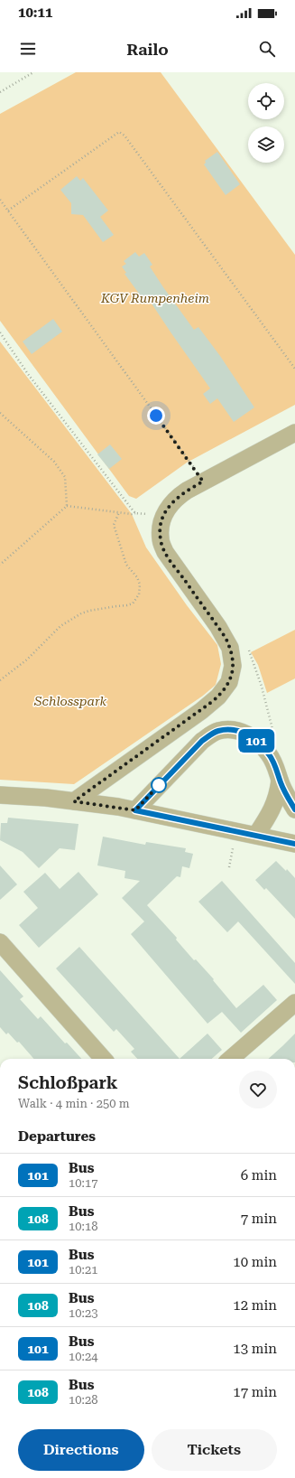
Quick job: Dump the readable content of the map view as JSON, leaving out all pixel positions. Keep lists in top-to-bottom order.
{
  "parks": ["KGV Rumpenheim", "Schlosspark"],
  "lines": ["bus line 101"],
  "page": {
    "status": "10:11",
    "header": "Railo",
    "on_map": "101",
    "heading": [
      ["Schloßpark", "Walk · 4 min · 250 m"],
      "Departures"
    ],
    "list": [
      {
        "mark": "101",
        "name": "Bus",
        "note": "10:17",
        "value": "6 min"
      },
      {
        "mark": "108",
        "name": "Bus",
        "note": "10:18",
        "value": "7 min"
      },
      {
        "mark": "101",
        "name": "Bus",
        "note": "10:21",
        "value": "10 min"
      },
      {
        "mark": "108",
        "name": "Bus",
        "note": "10:23",
        "value": "12 min"
      },
      {
        "mark": "101",
        "name": "Bus",
        "note": "10:24",
        "value": "13 min"
      },
      {
        "mark": "108",
        "name": "Bus",
        "note": "10:28",
        "value": "17 min"
      }
    ],
    "buttons": ["Directions", "Tickets"]
  }
}
